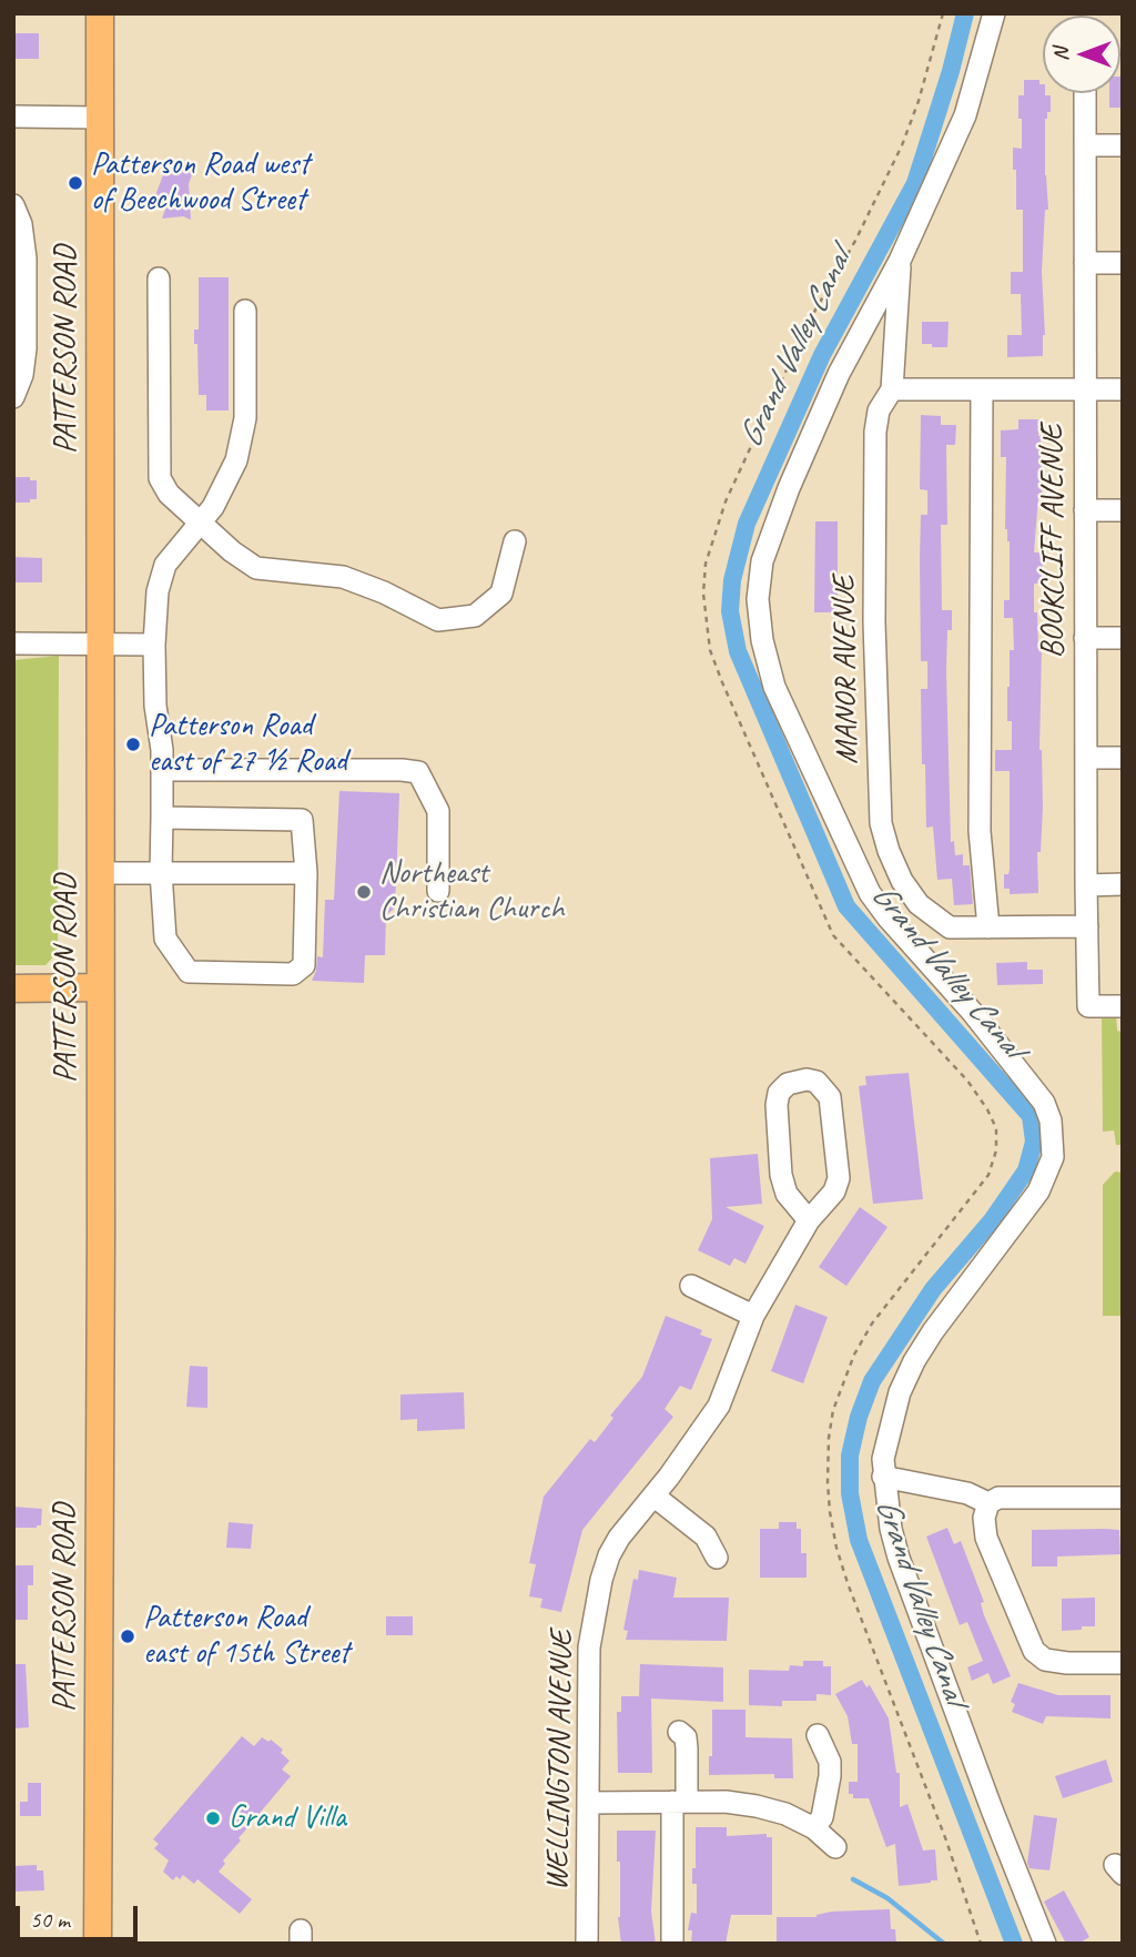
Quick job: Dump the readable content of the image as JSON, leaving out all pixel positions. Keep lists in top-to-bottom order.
{
  "streets": {
    "main road": ["PATTERSON ROAD"],
    "street": ["BOOKCLIFF AVENUE", "MANOR AVENUE", "WELLINGTON AVENUE"]
  },
  "water": ["Grand Valley Canal"],
  "places": [
    "Patterson Road west of Beechwood Street",
    "Patterson Road east of 27 ½ Road",
    "Northeast Christian Church",
    "Patterson Road east of 15th Street",
    "Grand Villa"
  ],
  "scale_bar": "50 m",
  "north": "left"
}
